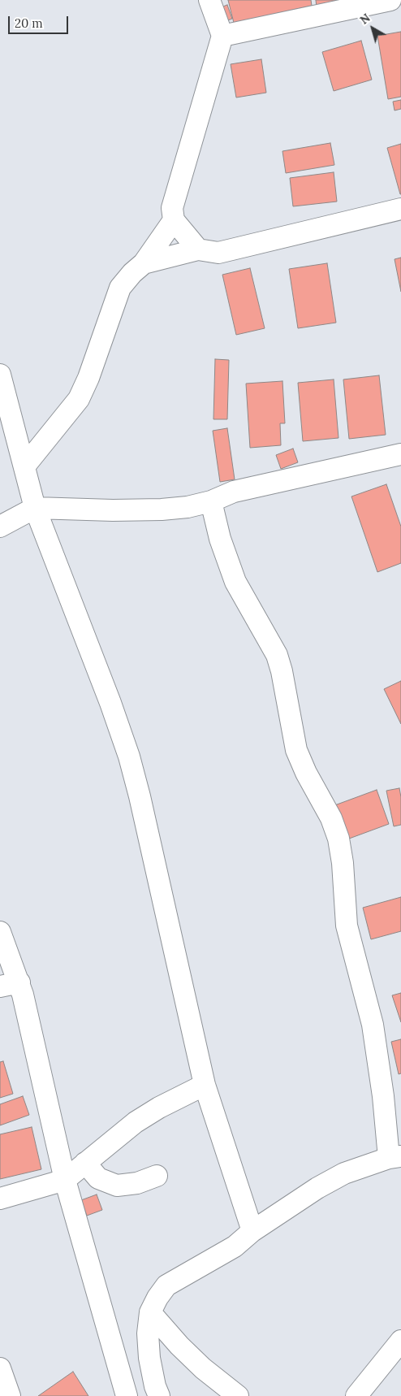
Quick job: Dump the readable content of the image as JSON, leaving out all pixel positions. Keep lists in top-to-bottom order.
{
  "scale_bar": "20 m",
  "north": "top left"
}
